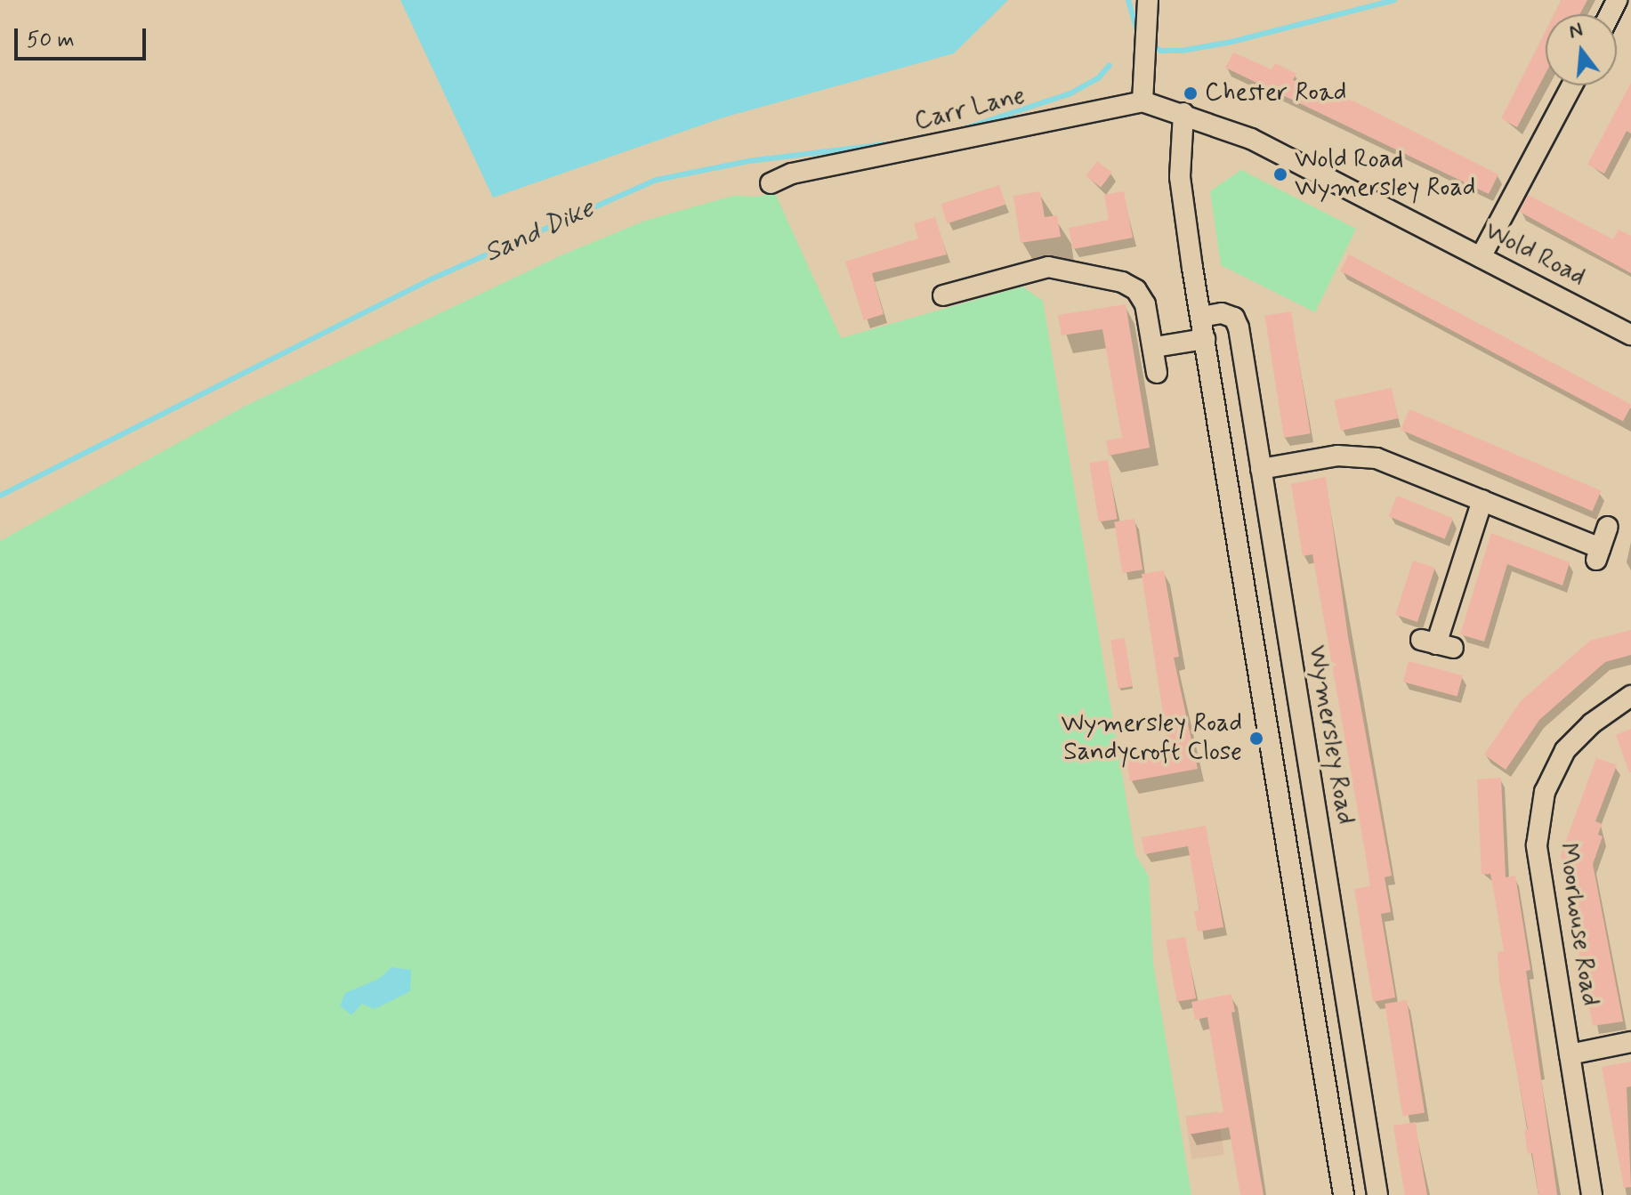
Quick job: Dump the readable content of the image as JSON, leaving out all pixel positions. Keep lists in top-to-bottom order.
{
  "streets": {
    "street": [
      "Carr Lane",
      "Wold Road",
      "Wymersley Road",
      "Moorhouse Road"
    ]
  },
  "crossings": [
    ["Carr Lane", "Wold Road"]
  ],
  "water": ["Sand Dike"],
  "places": ["Chester Road", "Wold Road Wymersley Road", "Wymersley Road Sandycroft Close"],
  "scale_bar": "50 m",
  "north": "top"
}
